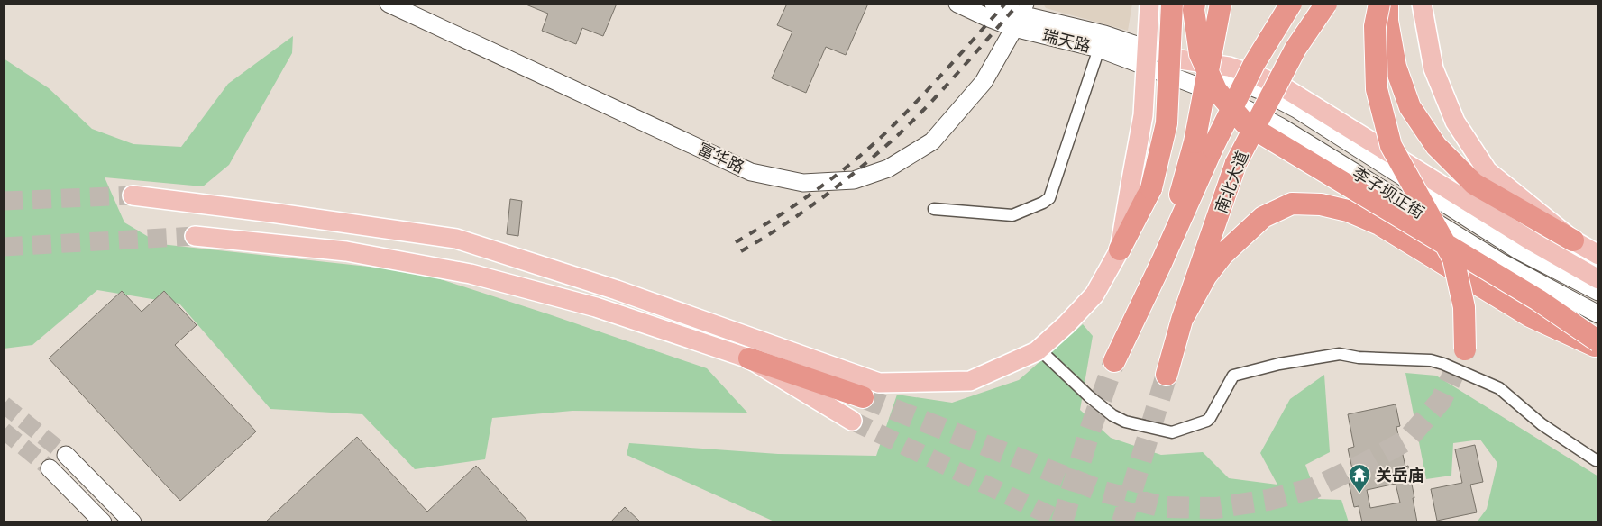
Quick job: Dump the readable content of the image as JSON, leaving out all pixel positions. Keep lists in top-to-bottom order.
{
  "streets": {
    "highway": ["南北大道"],
    "main road": ["瑞天路", "富华路", "李子坝正街"]
  },
  "crossings": [
    ["瑞天路", "富华路"],
    ["瑞天路", "李子坝正街"]
  ],
  "places": {
    "temple": ["关岳庙"]
  }
}
